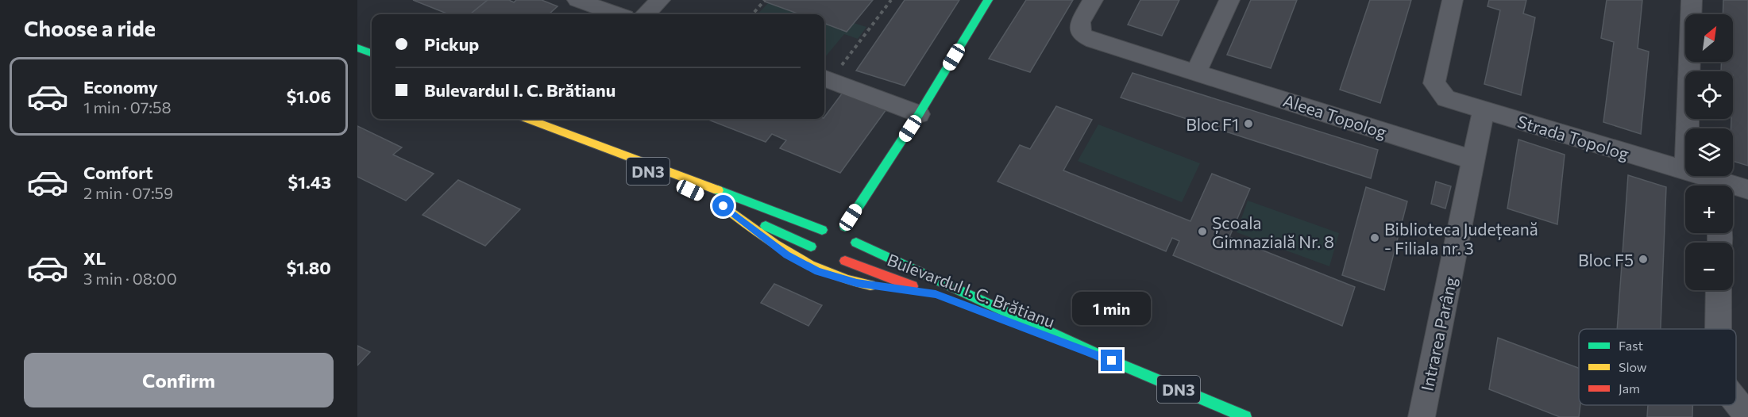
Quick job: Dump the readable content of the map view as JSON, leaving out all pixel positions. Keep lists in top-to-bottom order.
{
  "streets": {
    "main road": ["DN3", "Bulevardul I. C. Brătianu"],
    "street": ["Aleea Topolog", "Strada Topolog", "Intrarea Parâng"]
  },
  "crossings": [
    ["Aleea Topolog", "Intrarea Parâng"],
    ["Strada Topolog", "Intrarea Parâng"],
    ["DN3", "Bulevardul I. C. Brătianu"]
  ],
  "places": [
    "Bloc F1",
    "Școala Gimnazială Nr. 8",
    "Biblioteca Județeană - Filiala nr. 3",
    "Bloc F5"
  ],
  "legend": ["Fast", "Slow", "Jam"],
  "north": "top right",
  "page": {
    "heading": "Choose a ride",
    "map_buttons": ["+", "−"],
    "banner": ["Pickup", "Bulevardul I. C. Brătianu"],
    "list": [
      {
        "name": "Economy",
        "note": "1 min · 07:58",
        "value": "$1.06"
      },
      {
        "name": "Comfort",
        "note": "2 min · 07:59",
        "value": "$1.43"
      },
      {
        "name": "XL",
        "note": "3 min · 08:00",
        "value": "$1.80"
      }
    ],
    "bubble": "1 min",
    "buttons": "Confirm"
  }
}
